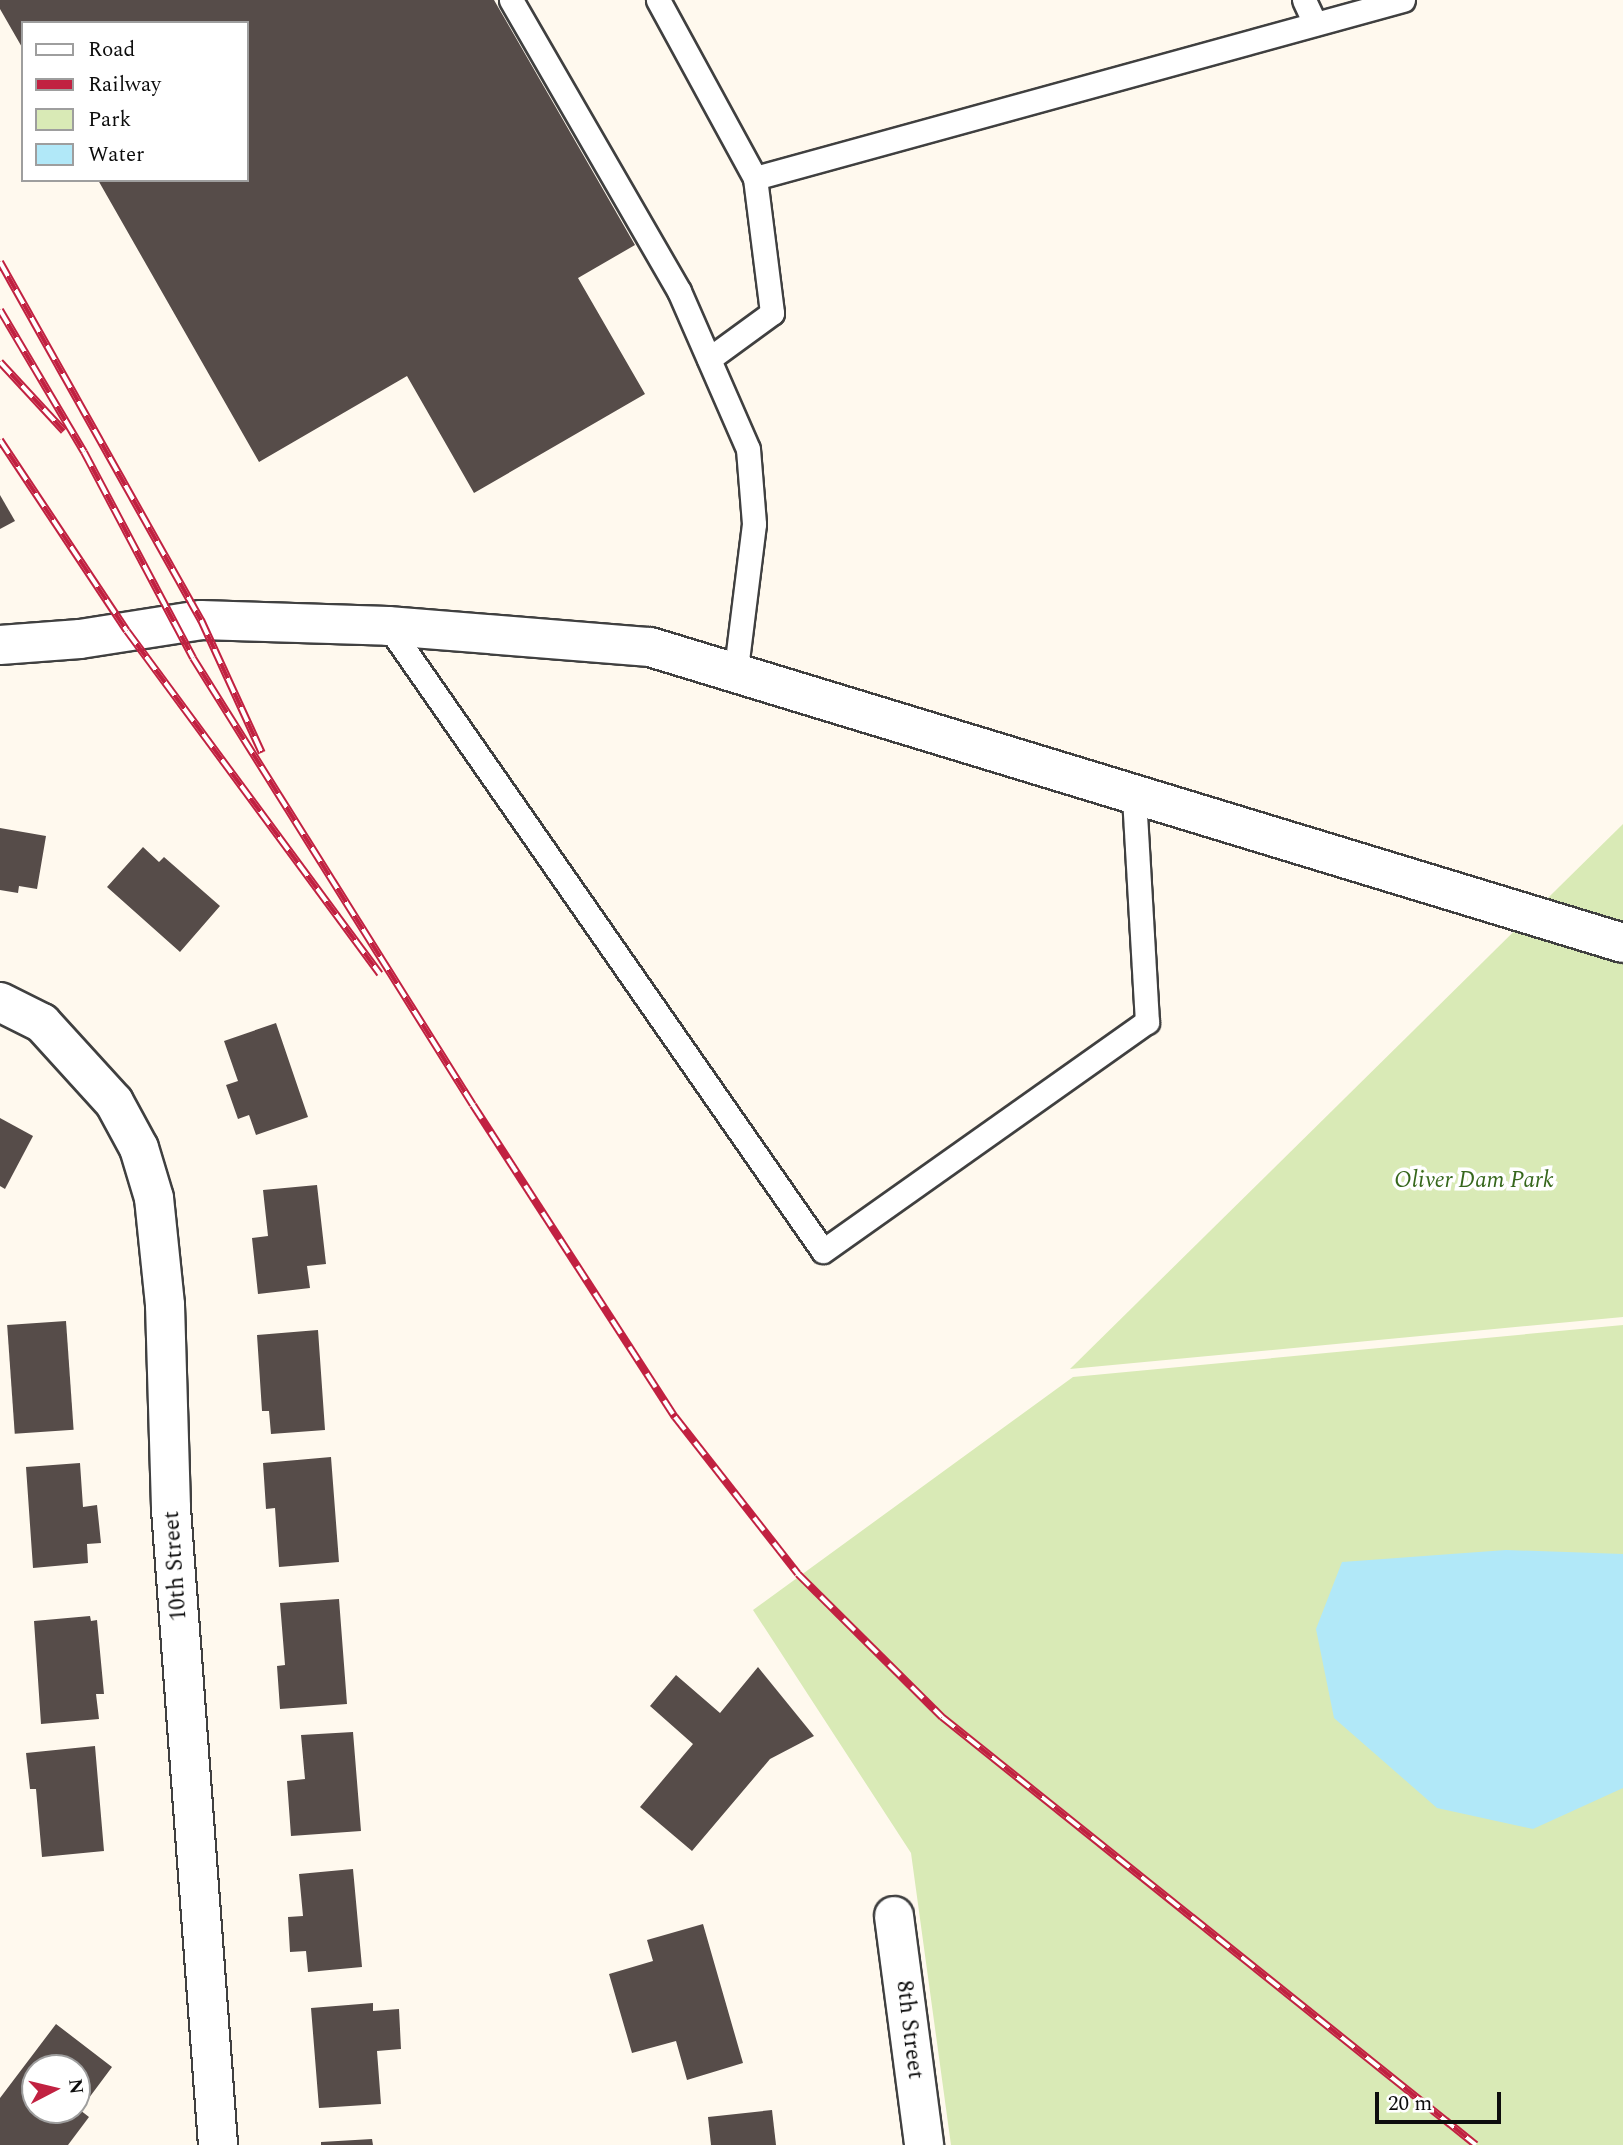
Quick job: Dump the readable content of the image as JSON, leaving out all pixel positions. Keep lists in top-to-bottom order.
{
  "streets": {
    "street": ["10th Street", "8th Street"]
  },
  "parks": ["Oliver Dam Park"],
  "legend": [
    "Road",
    "Railway",
    "Park",
    "Water"
  ],
  "scale_bar": "20 m",
  "north": "right"
}
